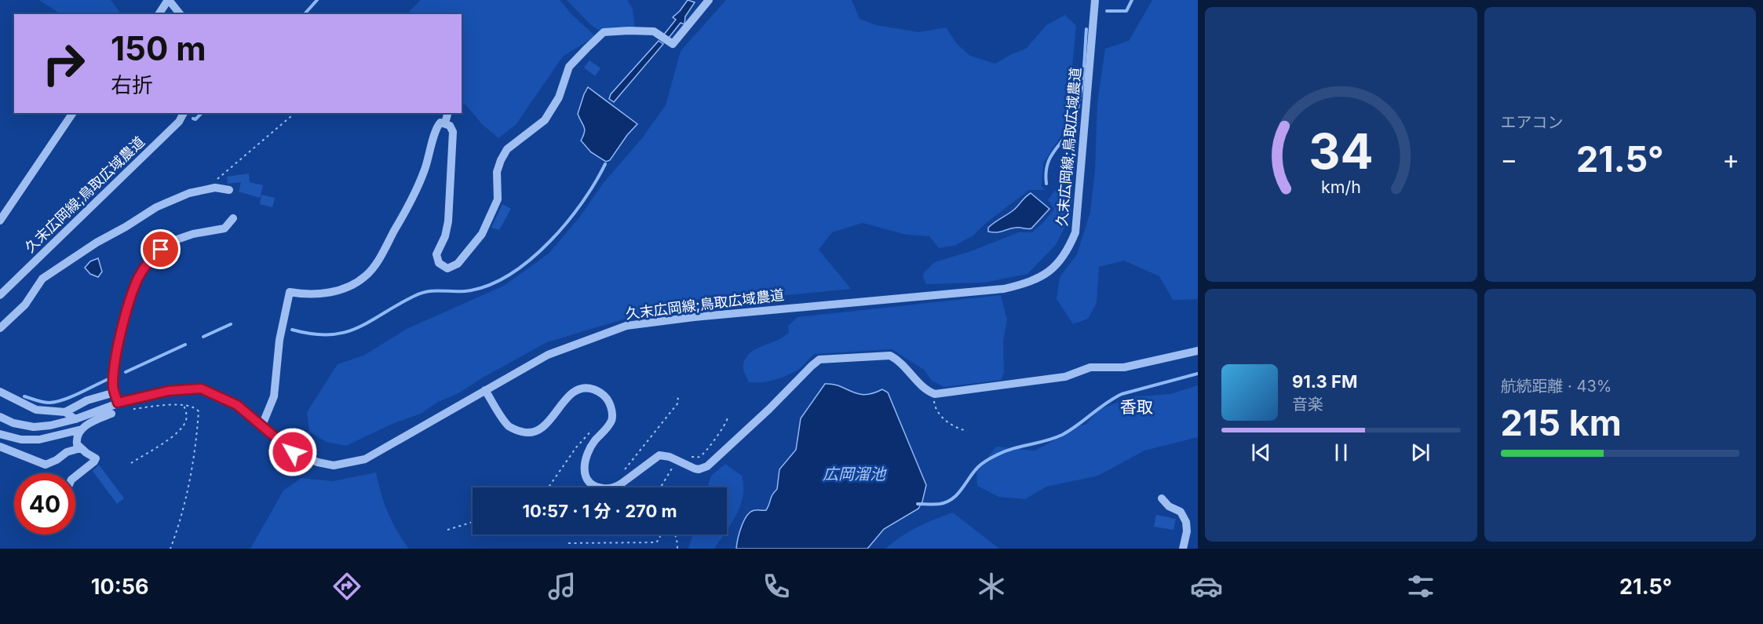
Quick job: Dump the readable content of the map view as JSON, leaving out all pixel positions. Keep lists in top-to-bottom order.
{
  "streets": {
    "street": ["久末広岡線;鳥取広域農道"]
  },
  "districts": ["香取"],
  "water": ["広岡溜池"],
  "page": {
    "tile": [
      "エアコン",
      ["航続距離 · 43%", "215 km"]
    ],
    "turn": ["150 m", "右折"],
    "heat": ["−", "21.5°", "+"],
    "song": ["91.3 FM", "音楽"],
    "limit": "40",
    "trip": "10:57 · 1 分 · 270 m",
    "tabs": ["10:56", "21.5°"],
    "gauge": ["34", "km/h"]
  }
}
